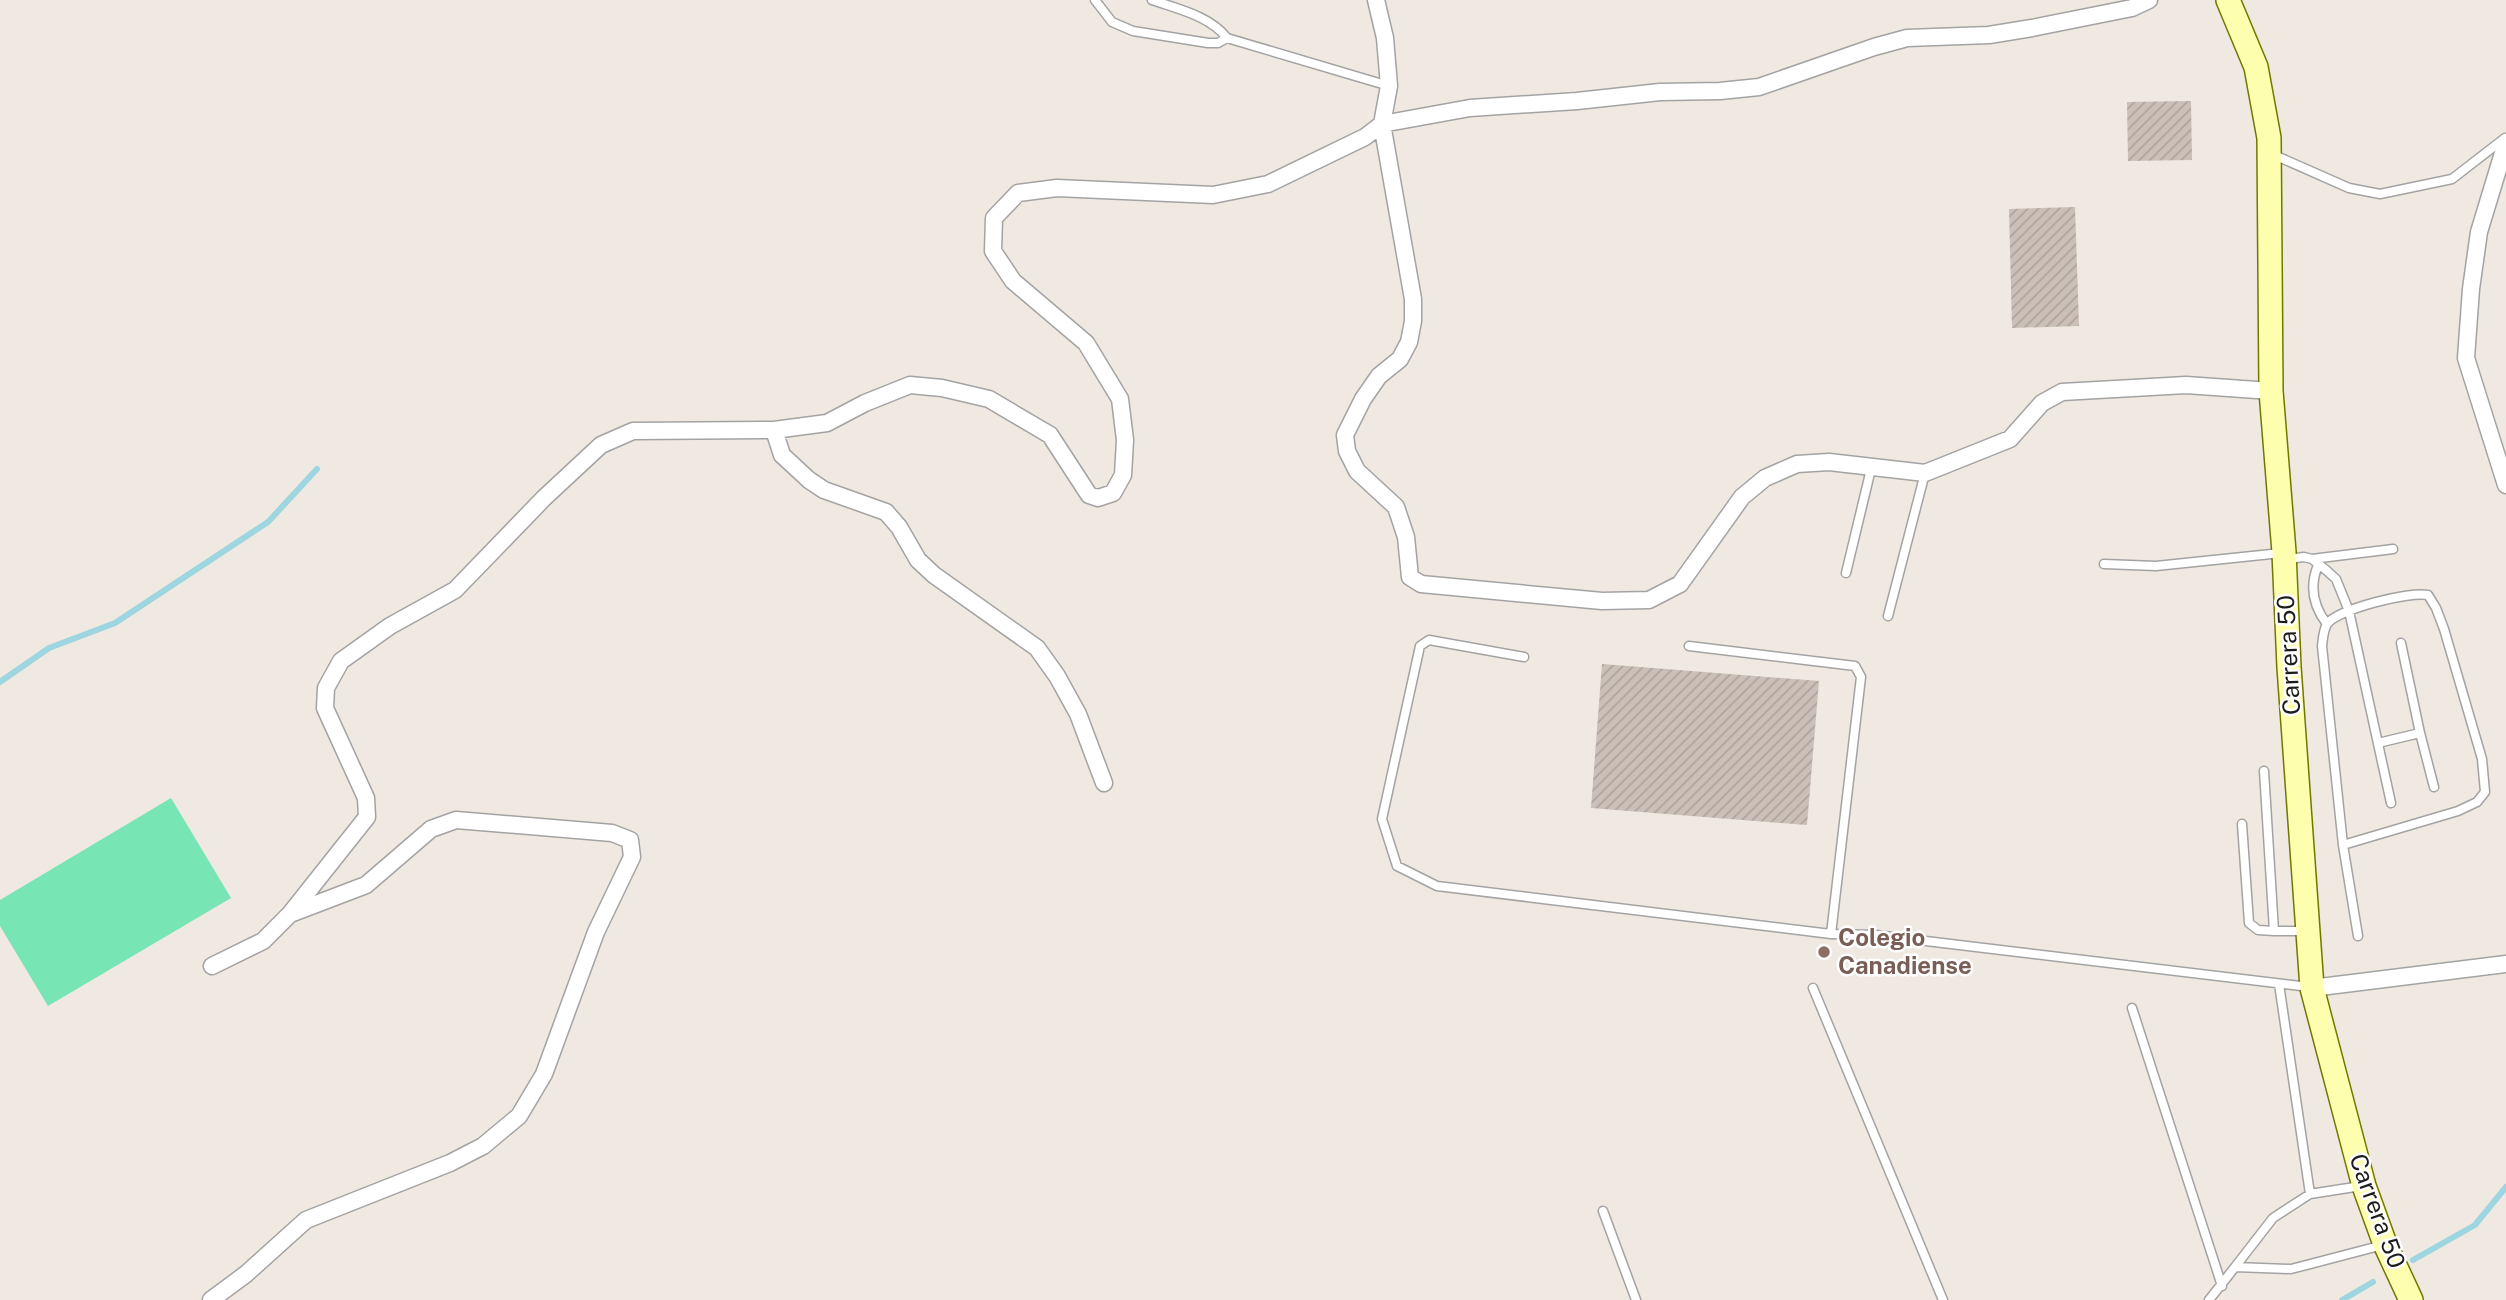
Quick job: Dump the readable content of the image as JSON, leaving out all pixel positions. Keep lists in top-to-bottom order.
{
  "streets": {
    "main road": ["Carrera 50"]
  },
  "places": ["Colegio Canadiense"]
}
